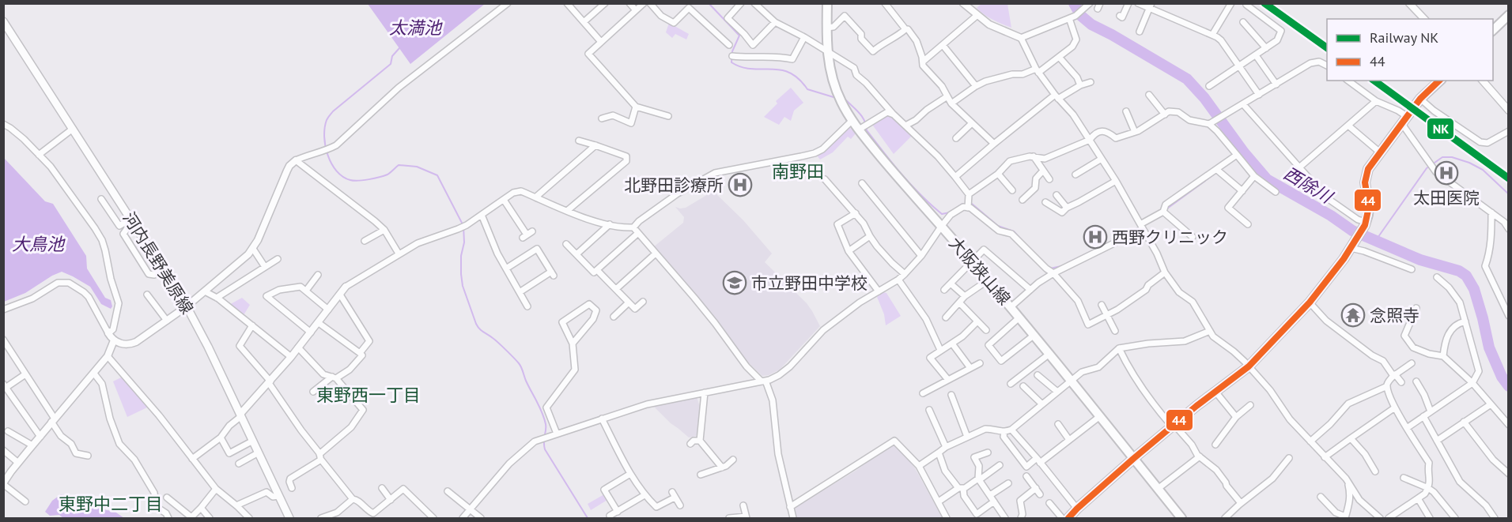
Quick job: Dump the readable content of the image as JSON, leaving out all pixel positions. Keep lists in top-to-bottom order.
{
  "streets": {
    "main road": ["河内長野美原線", "大阪狭山線"]
  },
  "districts": ["南野田", "東野西一丁目", "東野中二丁目"],
  "water": ["太満池", "西除川", "大鳥池"],
  "places": {
    "hospital": ["太田医院", "北野田診療所", "西野クリニック"],
    "school or university": ["市立野田中学校"],
    "temple": ["念照寺"]
  },
  "lines": ["rail line NK", "transit line 44"],
  "legend": ["Railway NK", "44"]
}
